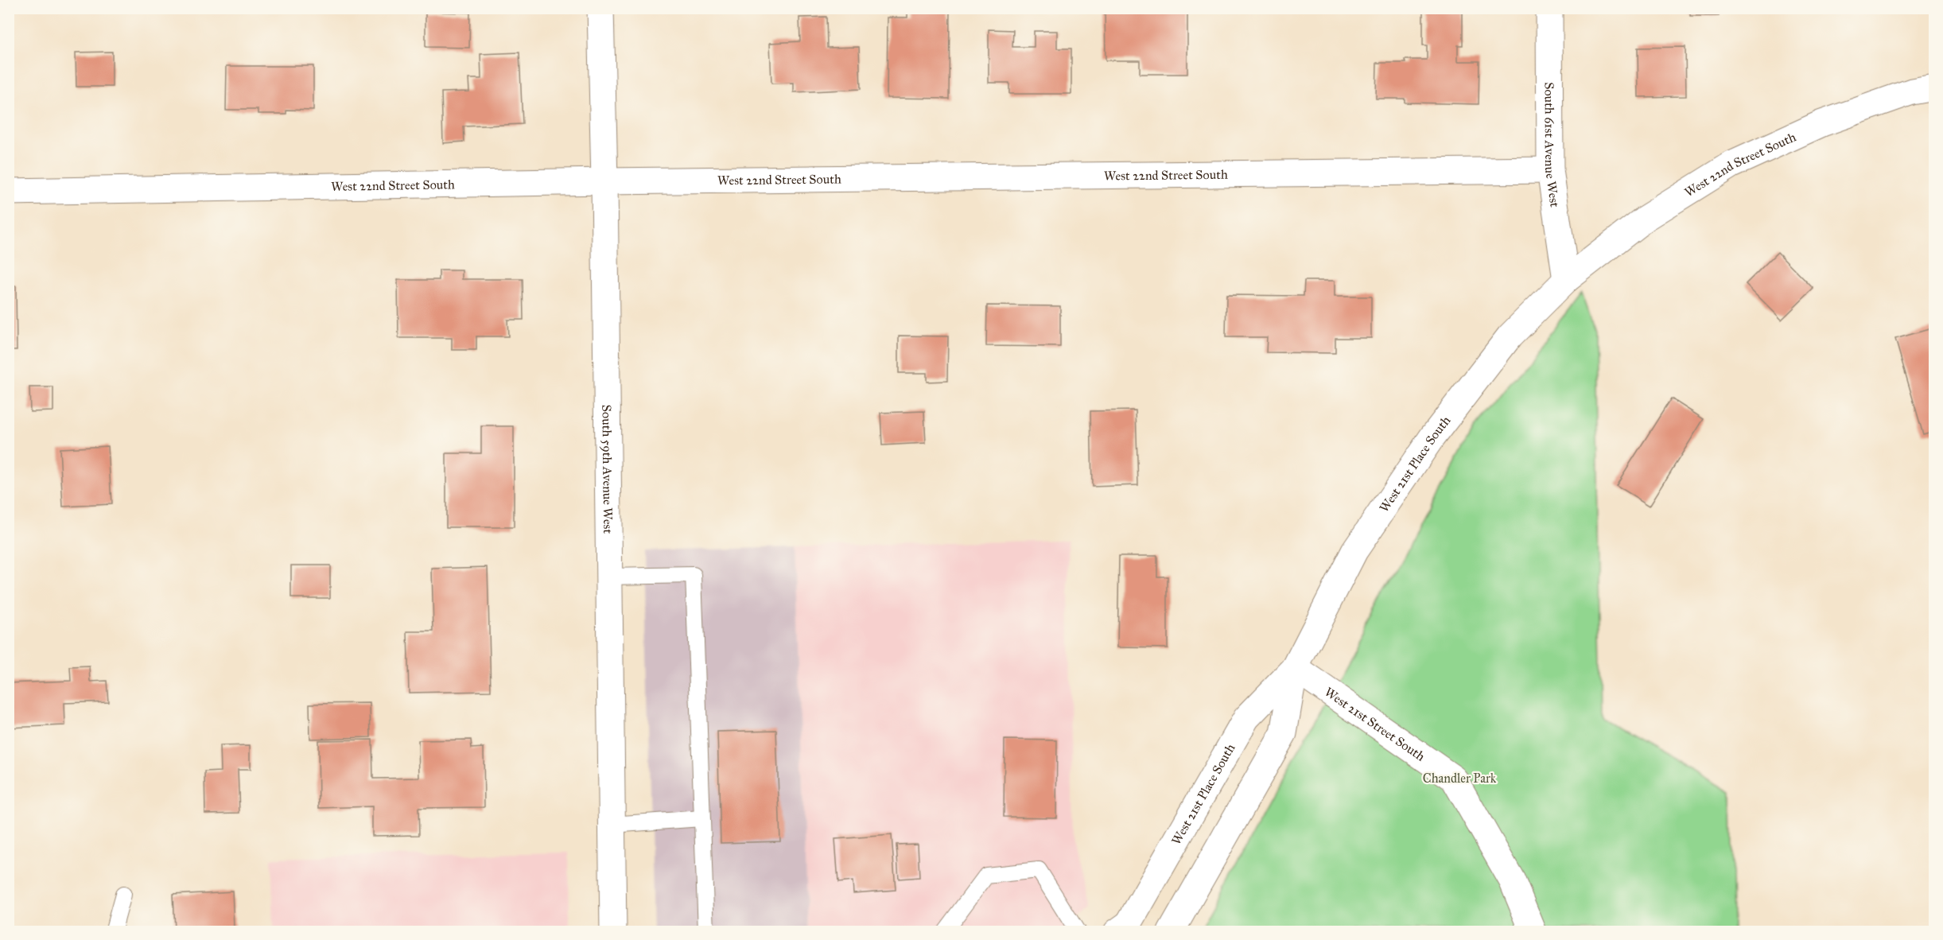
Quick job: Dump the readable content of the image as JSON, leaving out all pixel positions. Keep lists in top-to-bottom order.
{
  "streets": {
    "street": [
      "South 61st Avenue West",
      "West 22nd Street South",
      "West 21st Place South",
      "South 59th Avenue West",
      "West 21st Street South"
    ]
  },
  "crossings": [
    ["South 61st Avenue West", "West 22nd Street South"],
    ["South 61st Avenue West", "West 21st Place South"],
    ["West 22nd Street South", "West 21st Place South"],
    ["West 22nd Street South", "South 59th Avenue West"],
    ["West 21st Place South", "West 21st Street South"]
  ],
  "parks": ["Chandler Park"]
}
